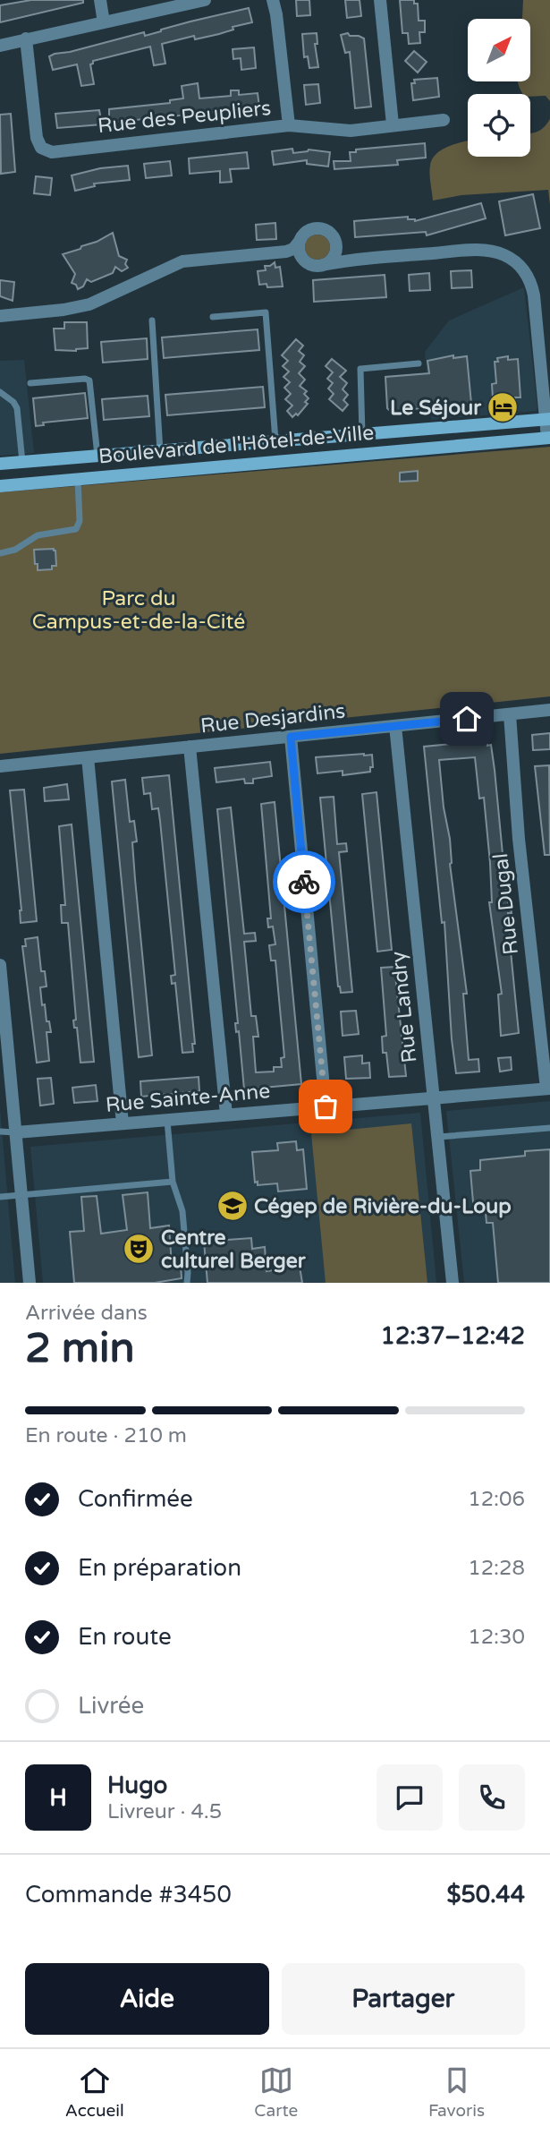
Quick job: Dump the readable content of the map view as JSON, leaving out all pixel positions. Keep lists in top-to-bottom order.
{
  "streets": {
    "main road": ["Boulevard de l'Hôtel-de-Ville"],
    "street": [
      "Rue des Peupliers",
      "Rue Desjardins",
      "Rue Dugal",
      "Rue Landry",
      "Rue Sainte-Anne"
    ]
  },
  "crossings": [
    ["Rue Desjardins", "Rue Dugal"],
    ["Rue Desjardins", "Rue Landry"],
    ["Rue Dugal", "Rue Sainte-Anne"],
    ["Rue Landry", "Rue Sainte-Anne"]
  ],
  "parks": ["Parc du Campus-et-de-la-Cité"],
  "places": {
    "hotel": ["Le Séjour"],
    "school or university": ["Cégep de Rivière-du-Loup"],
    "theatre": ["Centre culturel Berger"]
  },
  "north": "top right",
  "page": {
    "heading": ["2 min", "Arrivée dans", "12:37–12:42"],
    "panel": [
      "Hugo",
      "Livreur · 4.5",
      "Commande #3450",
      "$50.44"
    ],
    "bar": "En route · 210 m",
    "list": [
      ["Confirmée", "12:06"],
      ["En préparation", "12:28"],
      ["En route", "12:30"],
      "Livrée"
    ],
    "round": "H",
    "buttons": ["Aide", "Partager"],
    "tabs": ["Accueil", "Carte", "Favoris"]
  }
}
